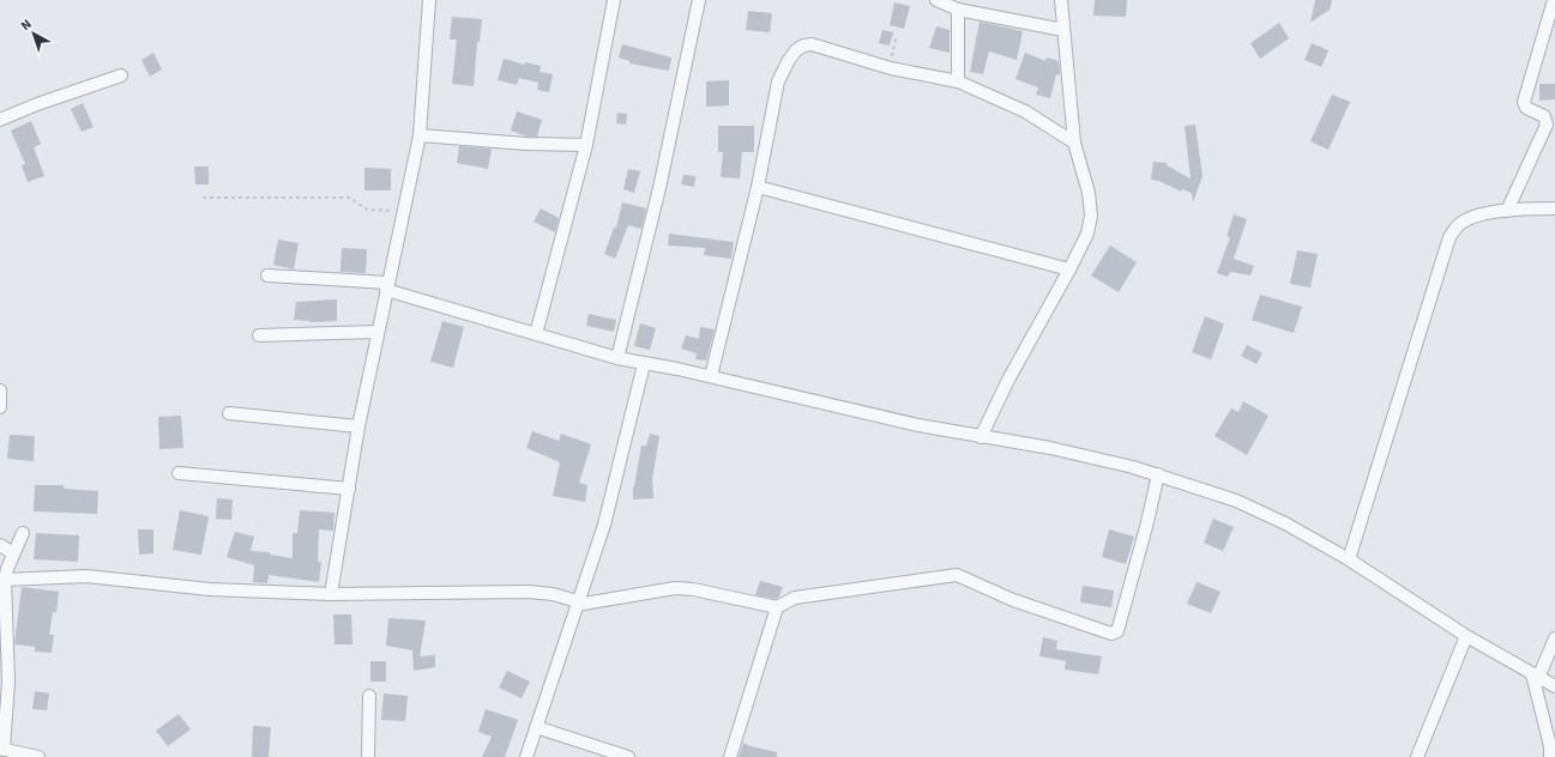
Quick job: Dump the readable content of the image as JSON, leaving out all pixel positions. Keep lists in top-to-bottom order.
{
  "north": "top left"
}
